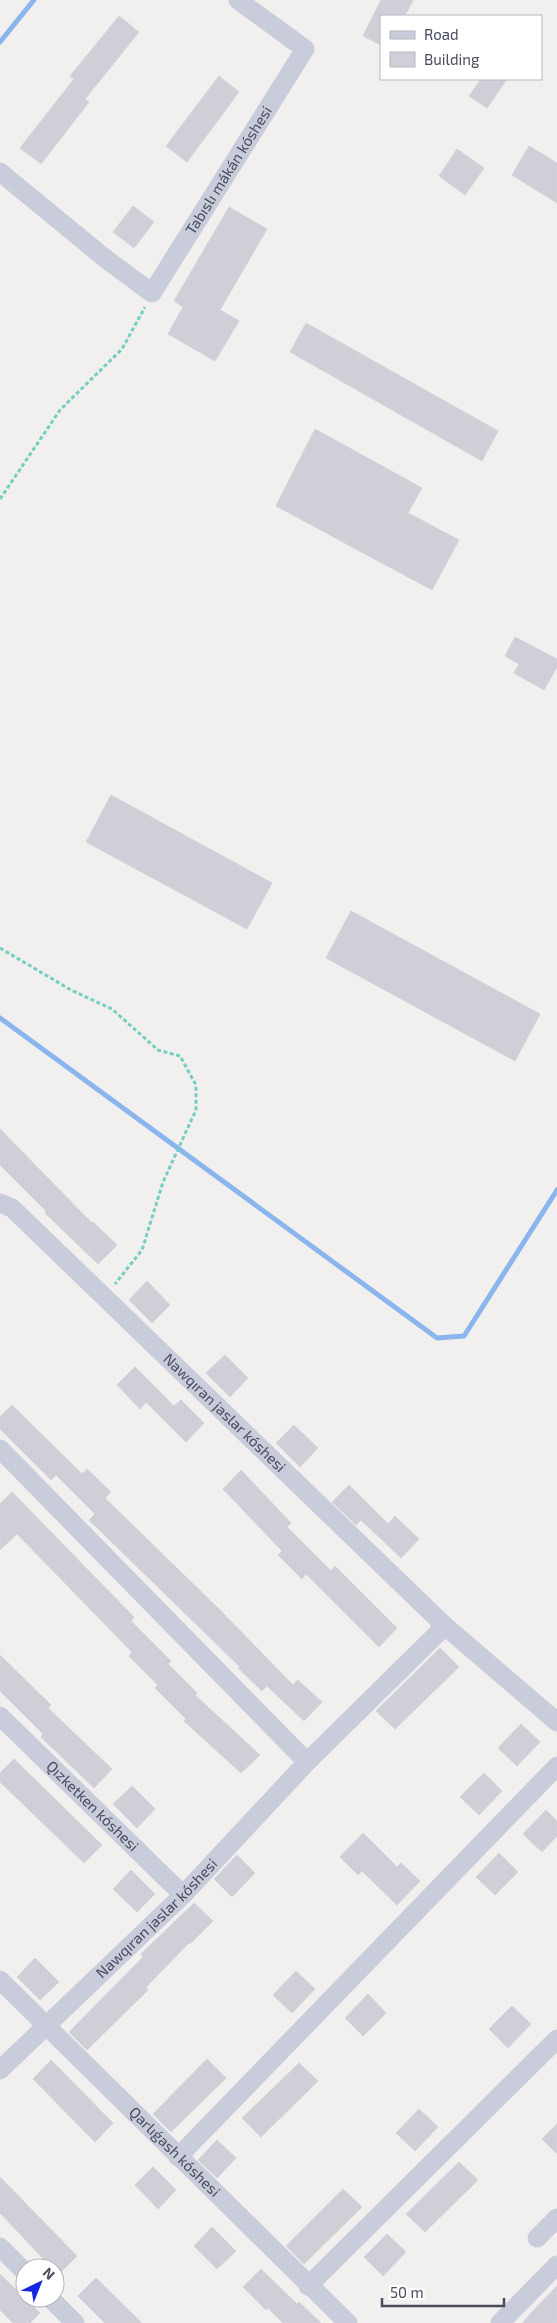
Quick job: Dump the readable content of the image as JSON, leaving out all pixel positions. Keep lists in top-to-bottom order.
{
  "streets": {
    "street": [
      "Tabıslı mákán kóshesi",
      "Nawqıran jaslar kóshesi",
      "Qızketken kóshesi",
      "Qarlıǵash kóshesi"
    ]
  },
  "crossings": [
    ["Nawqıran jaslar kóshesi", "Qızketken kóshesi"],
    ["Nawqıran jaslar kóshesi", "Qarlıǵash kóshesi"]
  ],
  "legend": ["Road", "Building"],
  "scale_bar": "50 m",
  "north": "top right"
}
